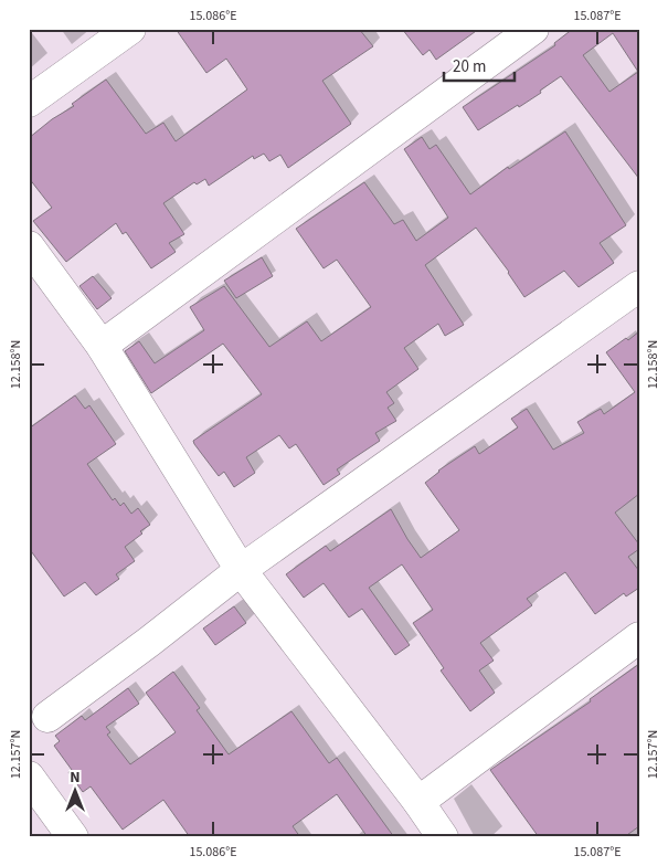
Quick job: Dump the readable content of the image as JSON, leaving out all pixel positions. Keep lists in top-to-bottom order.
{
  "scale_bar": "20 m",
  "north": "top",
  "coordinates": [
    "15.086°E",
    "15.087°E",
    "12.158°N",
    "12.157°N"
  ]
}
